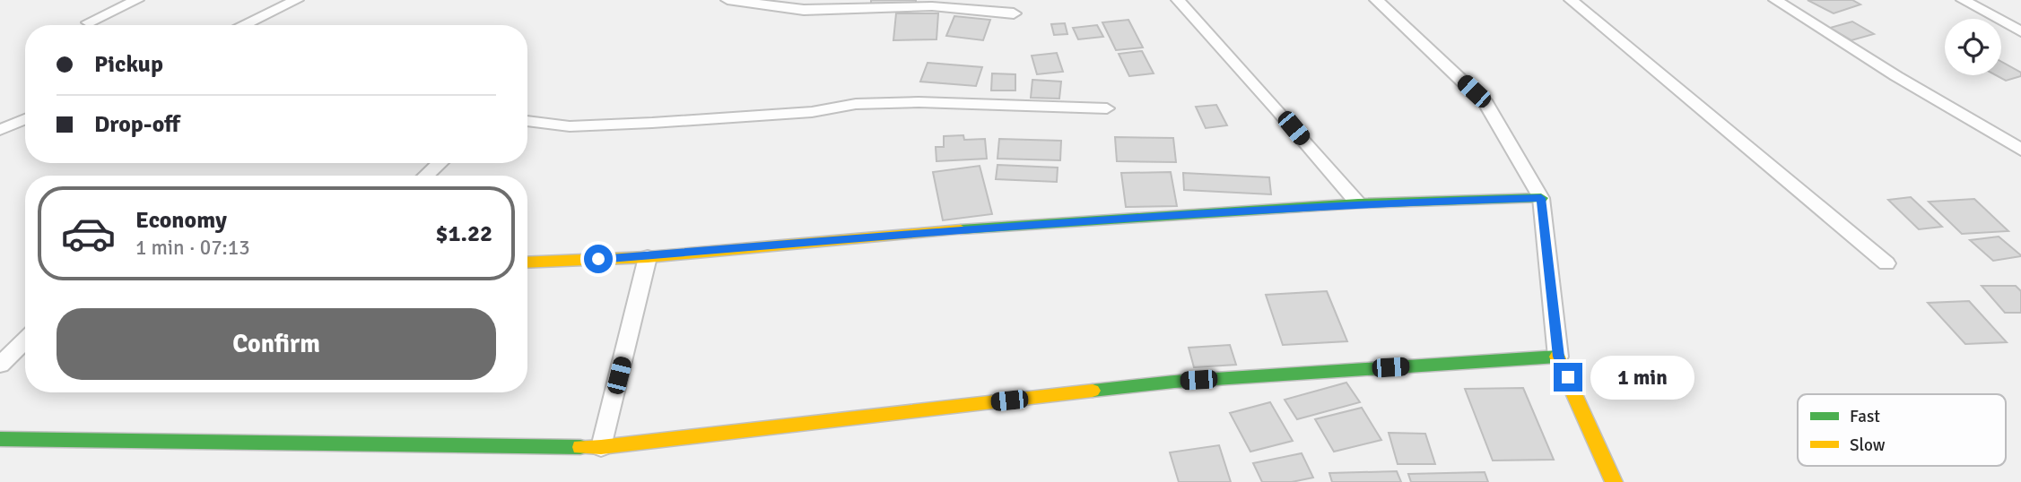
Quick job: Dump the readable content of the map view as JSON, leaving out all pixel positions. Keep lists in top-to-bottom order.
{
  "legend": ["Fast", "Slow"],
  "page": {
    "banner": ["Pickup", "Drop-off"],
    "list": [
      {
        "name": "Economy",
        "note": "1 min · 07:13",
        "value": "$1.22"
      }
    ],
    "buttons": "Confirm",
    "bubble": "1 min"
  }
}
